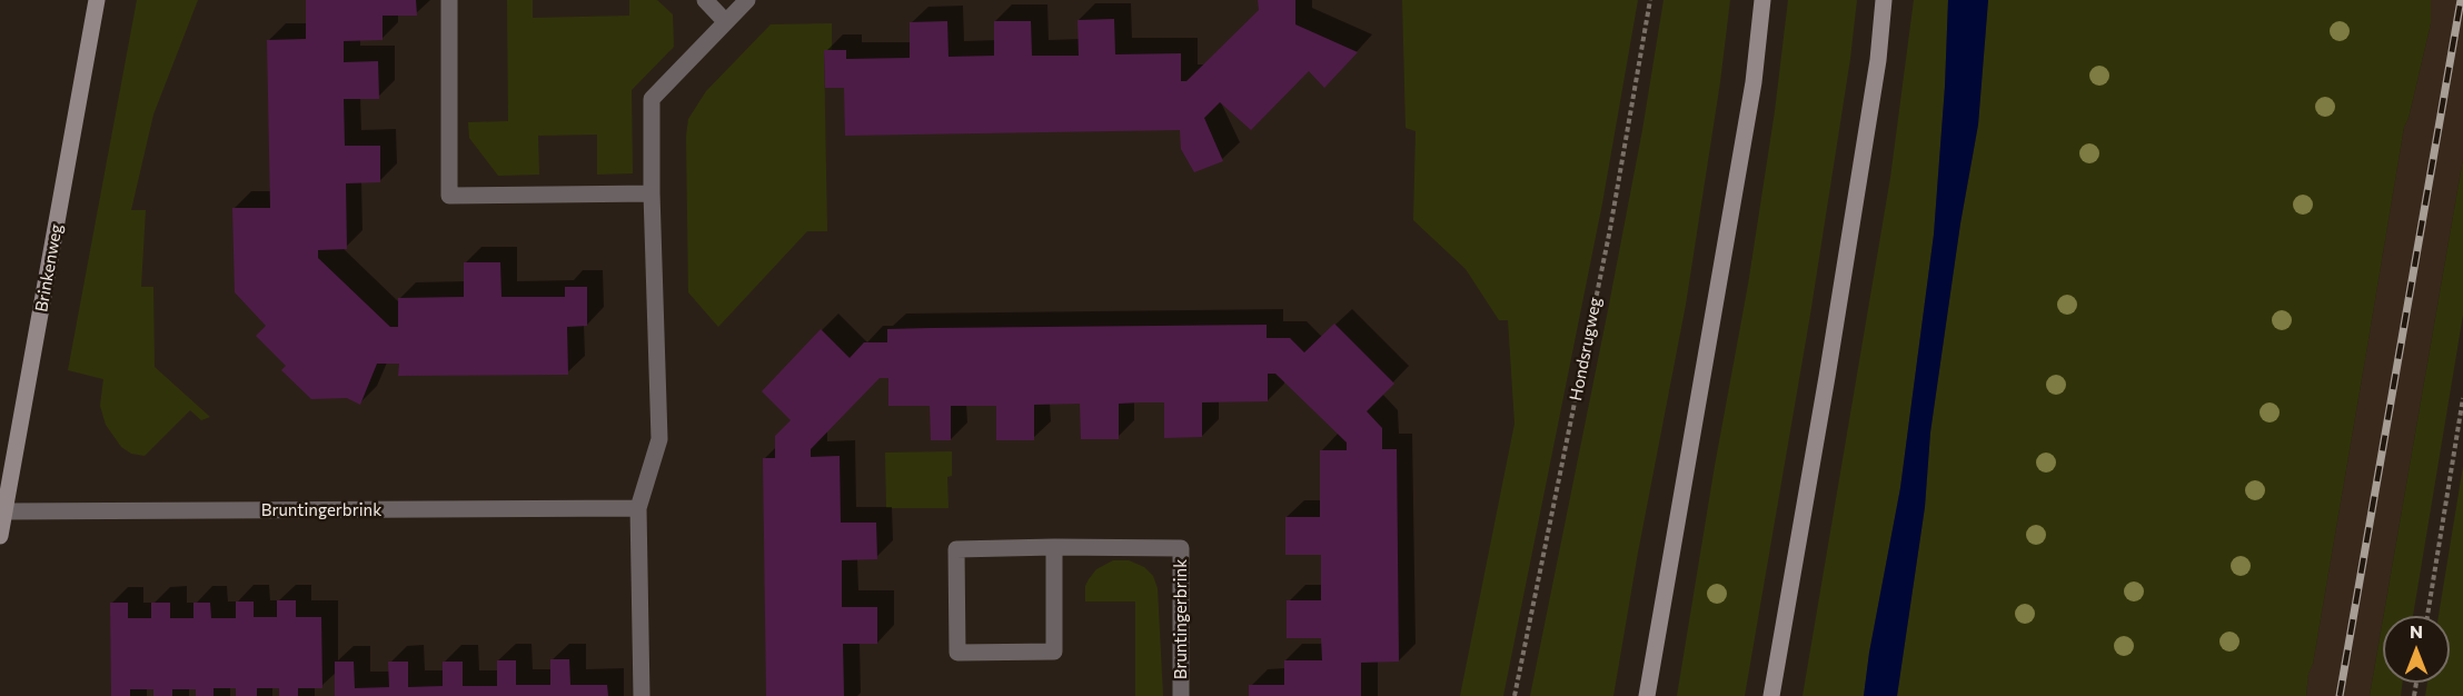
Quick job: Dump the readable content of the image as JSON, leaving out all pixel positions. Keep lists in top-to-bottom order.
{
  "streets": {
    "main road": ["Brinkenweg"],
    "street": ["Bruntingerbrink"],
    "path": ["Hondsrugweg"]
  },
  "crossings": [
    ["Brinkenweg", "Bruntingerbrink"]
  ],
  "north": "top"
}
